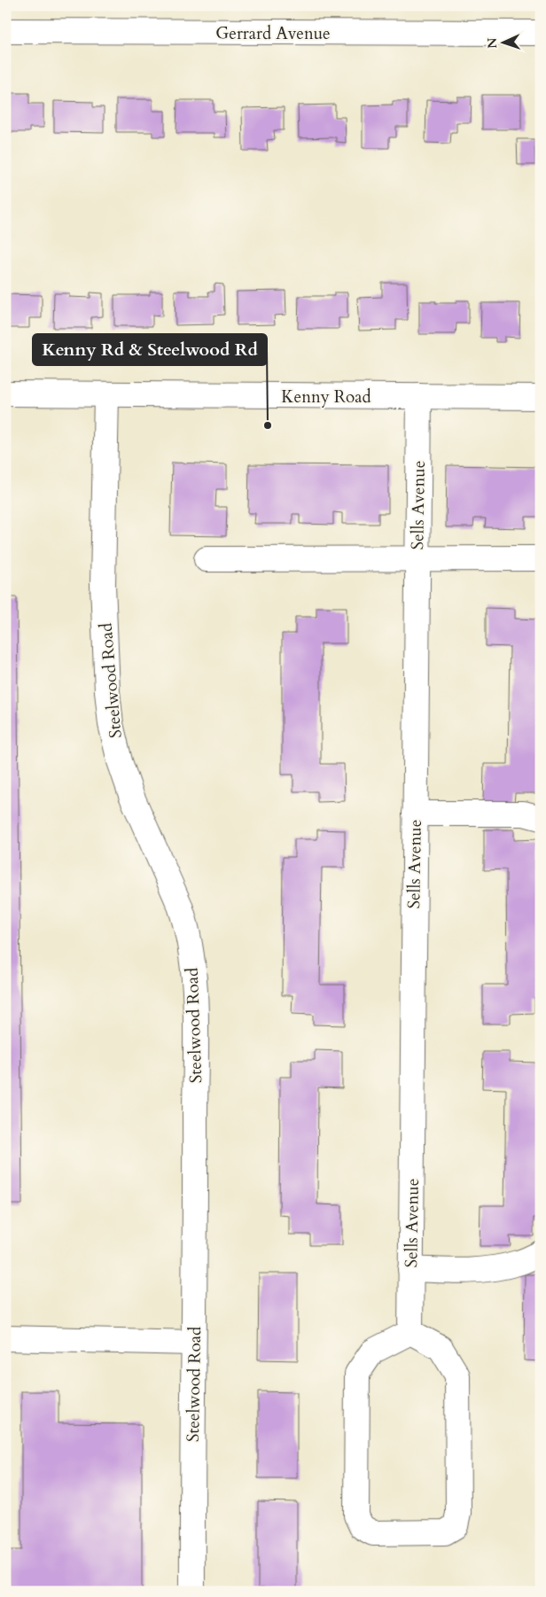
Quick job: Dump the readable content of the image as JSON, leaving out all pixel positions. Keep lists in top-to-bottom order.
{
  "streets": {
    "street": [
      "Gerrard Avenue",
      "Kenny Road",
      "Sells Avenue",
      "Steelwood Road"
    ]
  },
  "crossings": [
    ["Kenny Road", "Sells Avenue"],
    ["Kenny Road", "Steelwood Road"]
  ],
  "places": ["Kenny Rd & Steelwood Rd"],
  "north": "left"
}
